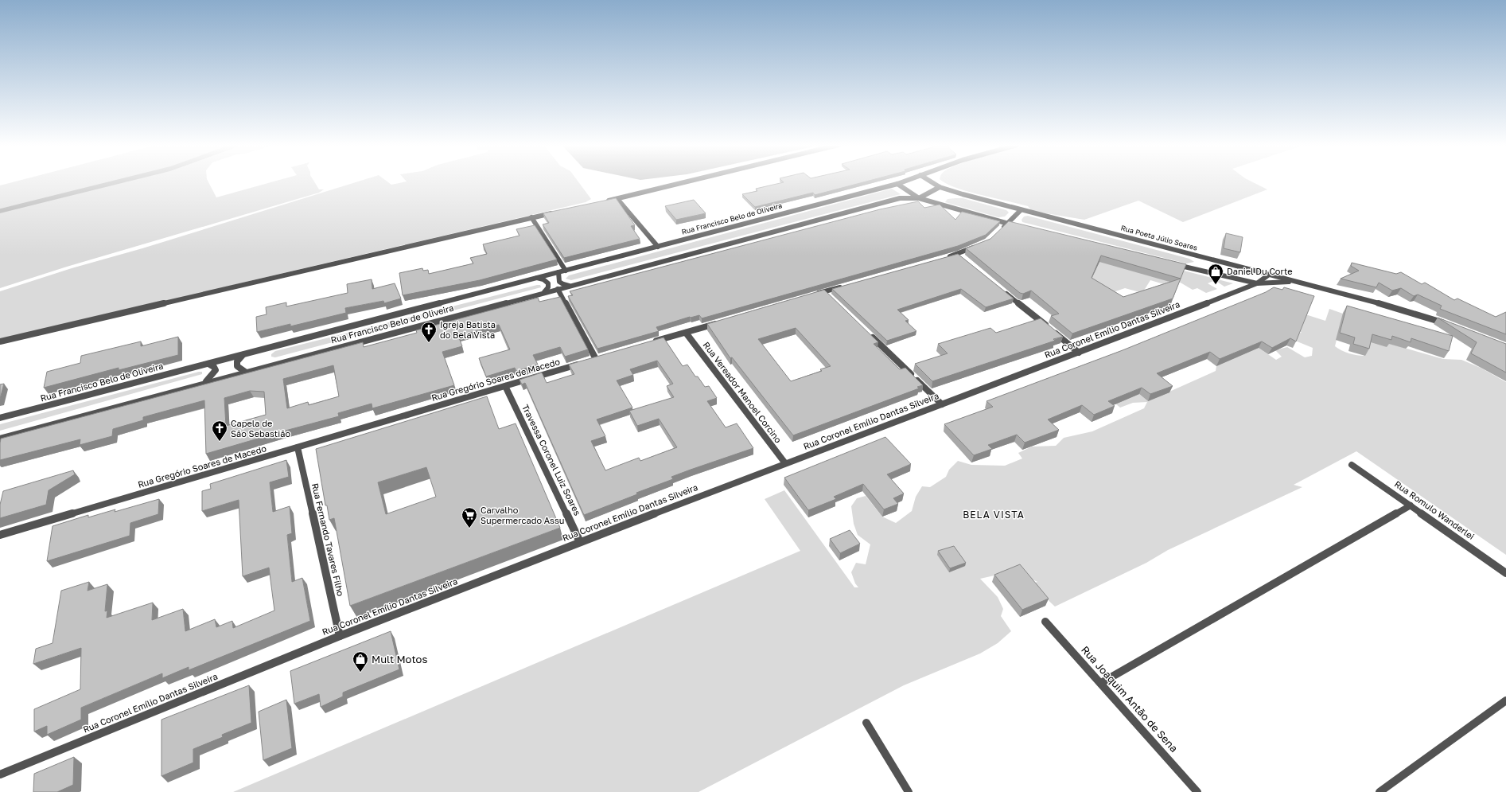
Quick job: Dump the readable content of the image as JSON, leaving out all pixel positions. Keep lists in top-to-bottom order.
{
  "streets": {
    "street": [
      "Rua Francisco Belo de Oliveira",
      "Rua Poeta Júlio Soares",
      "Rua Coronel Emílio Dantas Silveira",
      "Rua Gregório Soares de Macedo",
      "Rua Vereador Manoel Corcino",
      "Travessa Coronel Luiz Soares",
      "Rua Romulo Wanderlei",
      "Rua Fernando Tavares Filho",
      "Rua Joaquim Antão de Sena"
    ]
  },
  "crossings": [
    ["Rua Francisco Belo de Oliveira", "Rua Poeta Júlio Soares"],
    ["Rua Francisco Belo de Oliveira", "Rua Gregório Soares de Macedo"],
    ["Rua Poeta Júlio Soares", "Rua Coronel Emílio Dantas Silveira"],
    ["Rua Coronel Emílio Dantas Silveira", "Rua Vereador Manoel Corcino"],
    ["Rua Coronel Emílio Dantas Silveira", "Travessa Coronel Luiz Soares"],
    ["Rua Coronel Emílio Dantas Silveira", "Rua Fernando Tavares Filho"],
    ["Rua Gregório Soares de Macedo", "Travessa Coronel Luiz Soares"],
    ["Rua Gregório Soares de Macedo", "Rua Fernando Tavares Filho"]
  ],
  "districts": ["BELA VISTA"],
  "places": {
    "shop": ["Daniel Du Corte", "Mult Motos"],
    "church": ["Igreja Batista do Bela Vista", "Capela de São Sebastião"],
    "supermarket": ["Carvalho Supermercado Assu"]
  }
}
